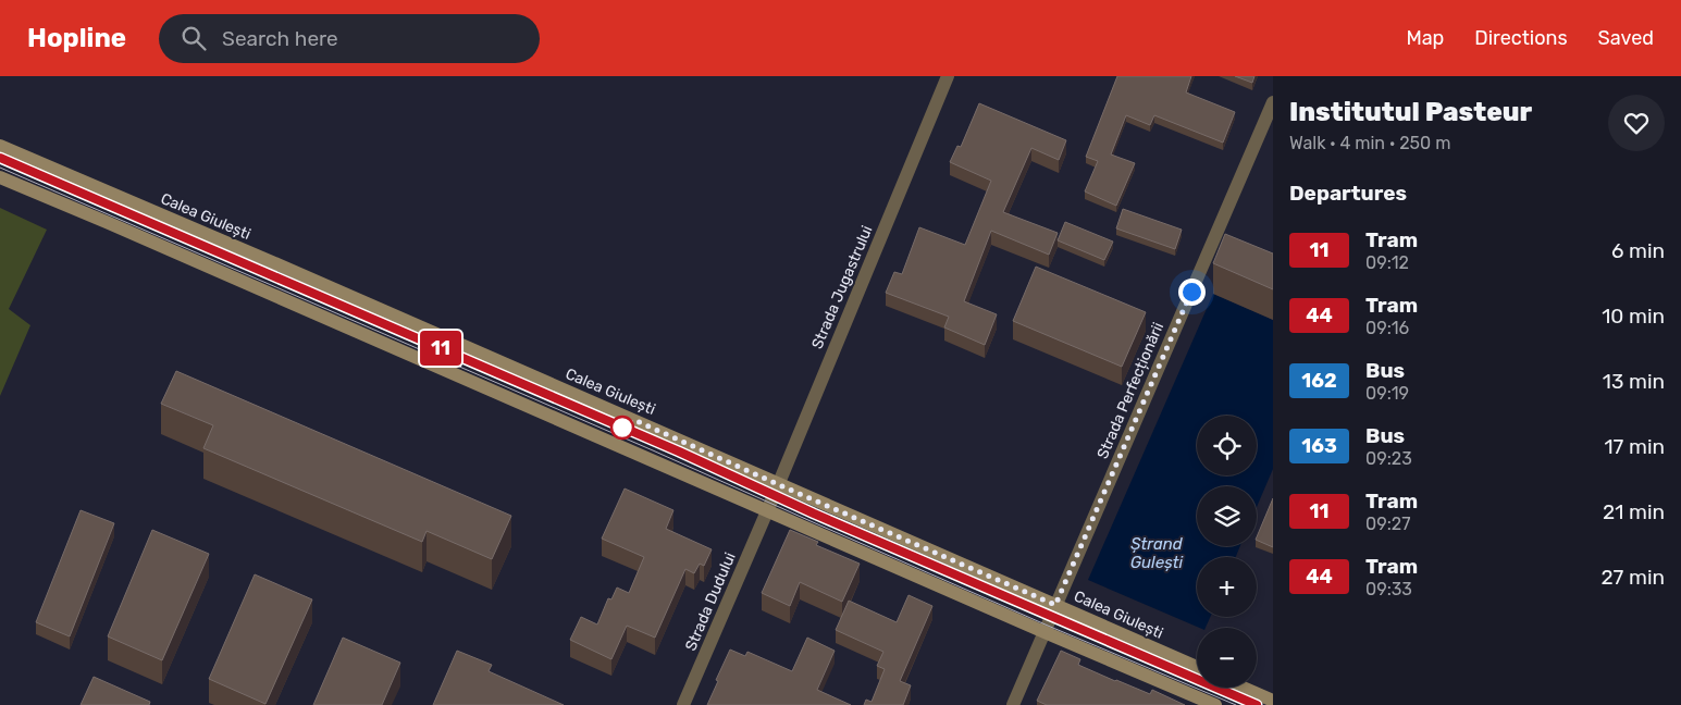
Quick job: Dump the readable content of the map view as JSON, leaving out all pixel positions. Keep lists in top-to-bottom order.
{
  "streets": {
    "main road": ["Calea Giulești"],
    "street": ["Strada Jugastrului", "Strada Perfecționării", "Strada Dudului"]
  },
  "crossings": [
    ["Calea Giulești", "Strada Jugastrului"],
    ["Calea Giulești", "Strada Perfecționării"],
    ["Strada Jugastrului", "Strada Dudului"]
  ],
  "water": ["Ștrand Gulești"],
  "lines": ["tram line 11"],
  "page": {
    "header": "Hopline",
    "search": "Search here",
    "nav": ["Map", "Directions", "Saved"],
    "on_map": "11",
    "heading": [
      ["Institutul Pasteur", "Walk · 4 min · 250 m"],
      "Departures"
    ],
    "list": [
      {
        "mark": "11",
        "name": "Tram",
        "note": "09:12",
        "value": "6 min"
      },
      {
        "mark": "44",
        "name": "Tram",
        "note": "09:16",
        "value": "10 min"
      },
      {
        "mark": "162",
        "name": "Bus",
        "note": "09:19",
        "value": "13 min"
      },
      {
        "mark": "163",
        "name": "Bus",
        "note": "09:23",
        "value": "17 min"
      },
      {
        "mark": "11",
        "name": "Tram",
        "note": "09:27",
        "value": "21 min"
      },
      {
        "mark": "44",
        "name": "Tram",
        "note": "09:33",
        "value": "27 min"
      }
    ],
    "map_buttons": ["+", "−"]
  }
}
